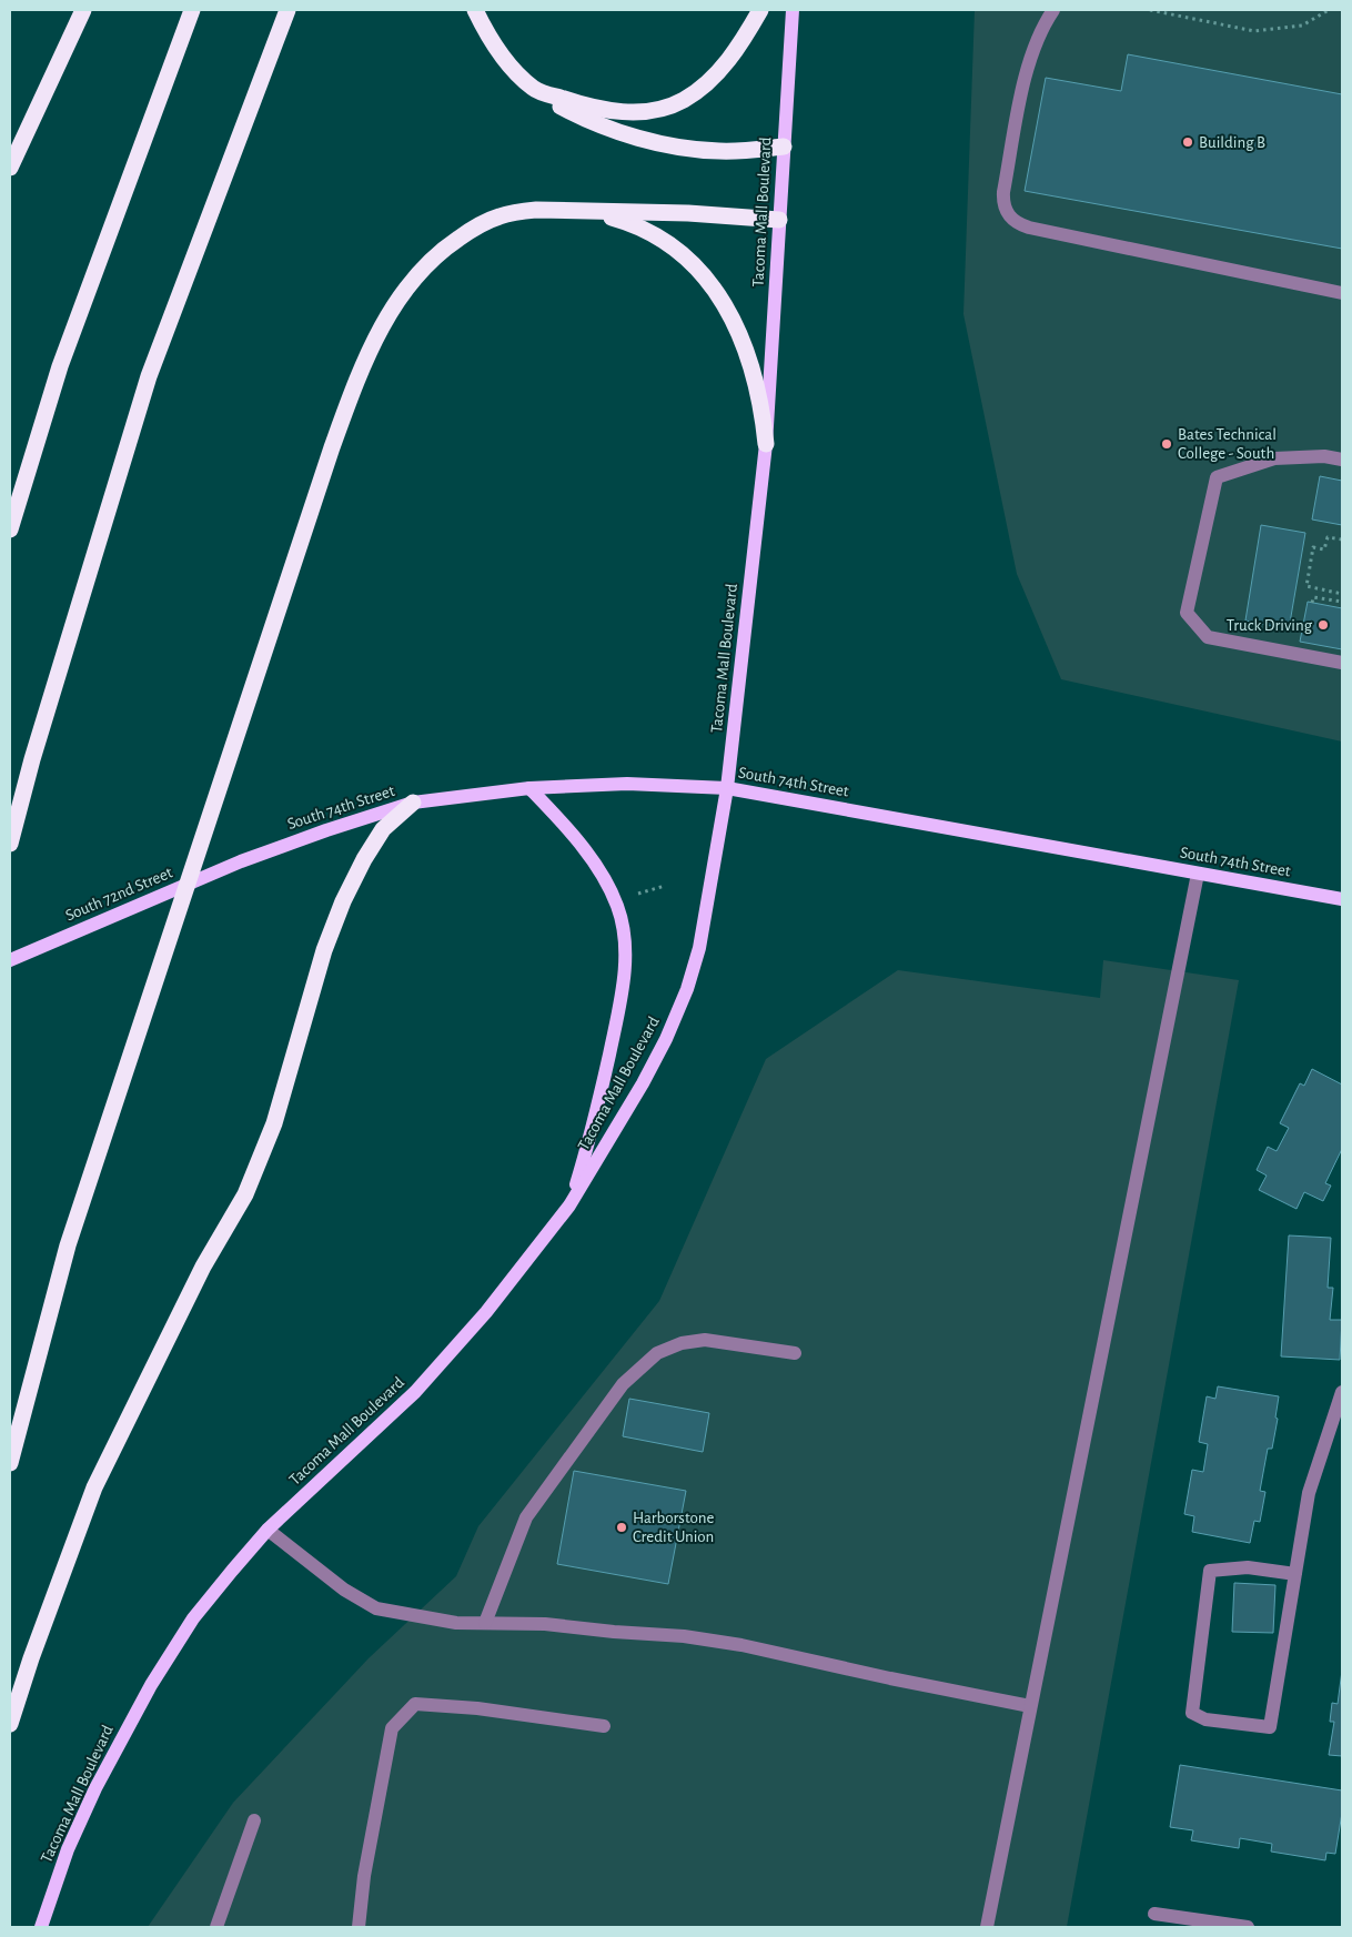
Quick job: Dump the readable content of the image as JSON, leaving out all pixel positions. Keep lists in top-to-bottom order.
{
  "streets": {
    "main road": ["Tacoma Mall Boulevard", "South 74th Street", "South 72nd Street"]
  },
  "crossings": [
    ["Tacoma Mall Boulevard", "South 74th Street"],
    ["South 74th Street", "South 72nd Street"]
  ],
  "places": [
    "Building B",
    "Bates Technical College - South",
    "Truck Driving",
    "Harborstone Credit Union"
  ]
}
